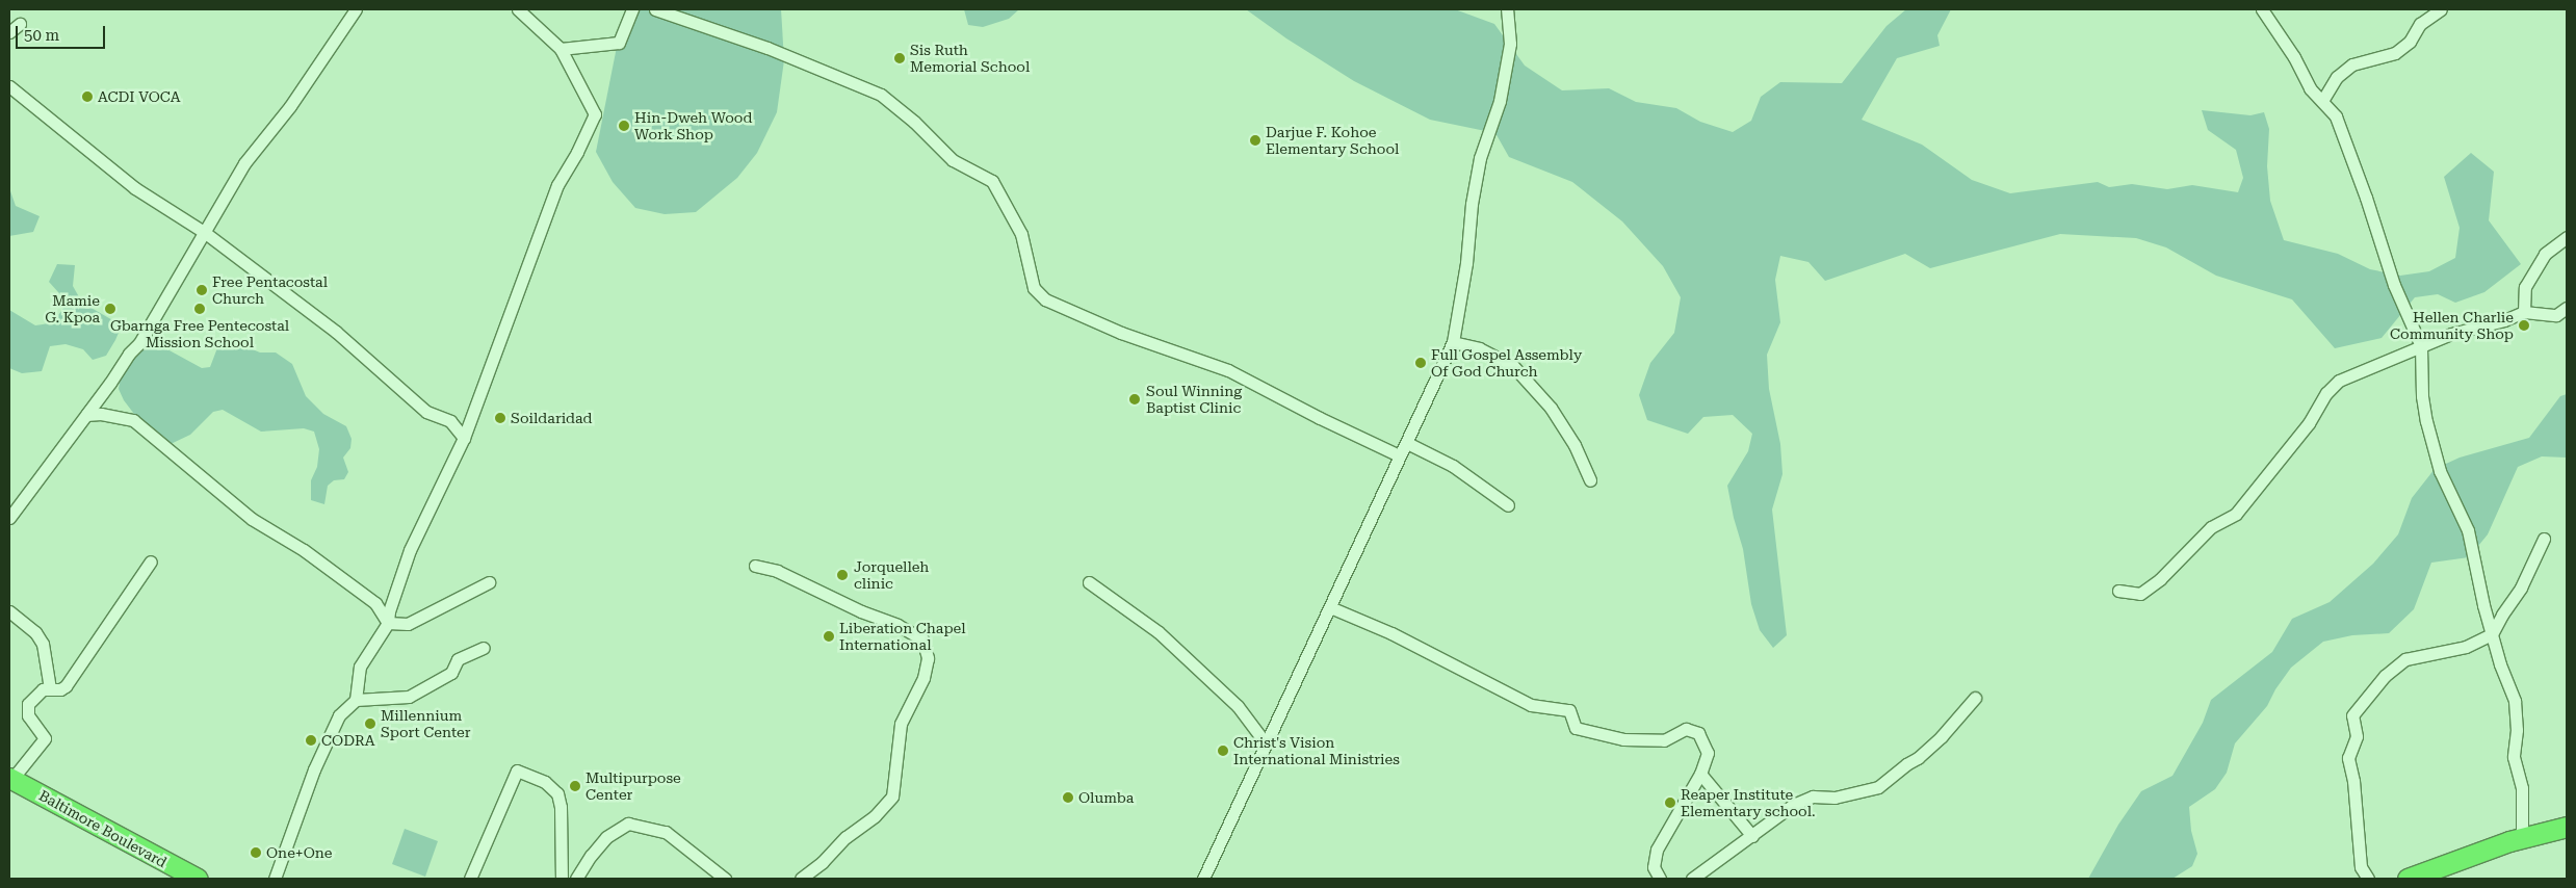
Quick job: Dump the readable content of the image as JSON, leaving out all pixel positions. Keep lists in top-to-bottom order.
{
  "streets": {
    "highway": ["Baltimore Boulevard"]
  },
  "places": [
    "Sis Ruth Memorial School",
    "ACDI VOCA",
    "Hin-Dweh Wood Work Shop",
    "Darjue F. Kohoe Elementary School",
    "Free Pentacostal Church",
    "Mamie G. Kpoa",
    "Gbarnga Free Pentecostal Mission School",
    "Hellen Charlie Community Shop",
    "Full Gospel Assembly Of God Church",
    "Soul Winning Baptist Clinic",
    "Soildaridad",
    "Jorquelleh clinic",
    "Liberation Chapel International",
    "Millennium Sport Center",
    "CODRA",
    "Christ's Vision International Ministries",
    "Multipurpose Center",
    "Olumba",
    "Reaper Institute Elementary school.",
    "One+One"
  ],
  "scale_bar": "50 m"
}
